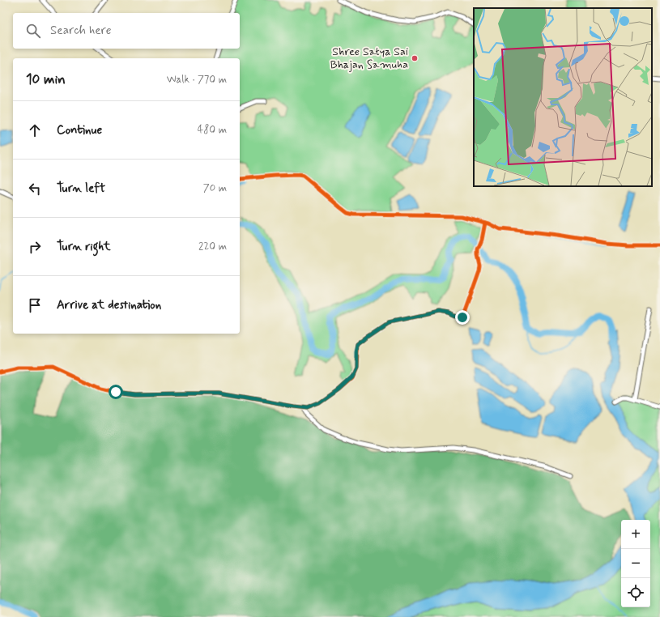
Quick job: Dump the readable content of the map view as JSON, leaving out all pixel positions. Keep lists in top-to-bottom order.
{
  "places": ["Shree Satya Sai Bhajan Samuha"],
  "page": {
    "search": "Search here",
    "heading": ["10 min", "Walk · 770 m"],
    "list": [
      ["Continue", "480 m"],
      ["Turn left", "70 m"],
      ["Turn right", "220 m"],
      "Arrive at destination"
    ],
    "map_buttons": ["+", "−"]
  }
}
